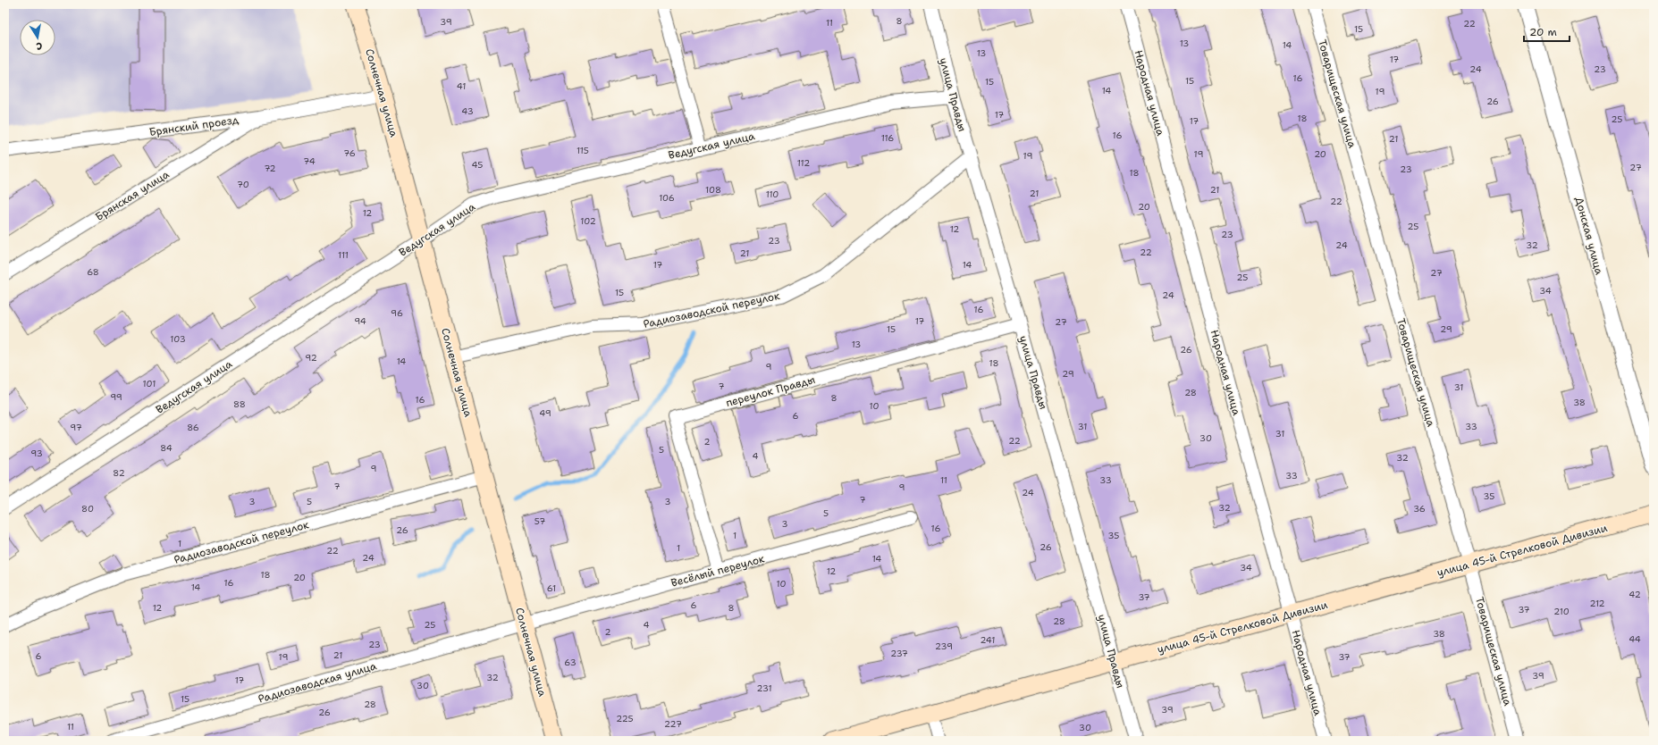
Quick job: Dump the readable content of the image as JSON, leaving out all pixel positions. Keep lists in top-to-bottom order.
{
  "streets": {
    "main road": ["Солнечная улица", "улица 45-й Стрелковой Дивизии"],
    "street": [
      "Народная улица",
      "Товарищеская улица",
      "улица Правды",
      "Брянский проезд",
      "Ведугская улица",
      "Брянская улица",
      "Донская улица",
      "Радиозаводской переулок",
      "переулок Правды",
      "Весёлый переулок",
      "Радиозаводская улица"
    ]
  },
  "crossings": [
    ["Солнечная улица", "Брянский проезд"],
    ["Солнечная улица", "Ведугская улица"],
    ["Солнечная улица", "Радиозаводской переулок"],
    ["Солнечная улица", "Весёлый переулок"],
    ["Солнечная улица", "Радиозаводская улица"],
    ["Народная улица", "улица 45-й Стрелковой Дивизии"],
    ["Товарищеская улица", "улица 45-й Стрелковой Дивизии"],
    ["улица Правды", "Ведугская улица"],
    ["улица Правды", "Радиозаводской переулок"],
    ["улица Правды", "переулок Правды"],
    ["улица Правды", "улица 45-й Стрелковой Дивизии"],
    ["Брянский проезд", "Брянская улица"],
    ["переулок Правды", "Весёлый переулок"],
    ["Весёлый переулок", "Радиозаводская улица"]
  ],
  "house_numbers": [
    "8",
    "39",
    "11",
    "22",
    "15",
    "13",
    "14",
    "13",
    "17",
    "24",
    "23",
    "16",
    "15",
    "15",
    "41",
    "14",
    "19",
    "26",
    "43",
    "17",
    "18",
    "25",
    "17",
    "16",
    "116",
    "21",
    "115",
    "76",
    "19",
    "20",
    "19",
    "74",
    "112",
    "45",
    "27",
    "72",
    "23",
    "18",
    "70",
    "108",
    "21",
    "21",
    "110",
    "106",
    "22",
    "20",
    "12",
    "102",
    "25",
    "12",
    "23",
    "23",
    "24",
    "32",
    "22",
    "21",
    "111",
    "17",
    "14",
    "68",
    "27",
    "25",
    "34",
    "15",
    "24",
    "16",
    "96",
    "94",
    "17",
    "27",
    "15",
    "29",
    "103",
    "13",
    "26",
    "92",
    "14",
    "18",
    "9",
    "29",
    "101",
    "7",
    "31",
    "28",
    "99",
    "8",
    "16",
    "38",
    "88",
    "10",
    "49",
    "6",
    "31",
    "33",
    "97",
    "86",
    "31",
    "30",
    "22",
    "2",
    "84",
    "5",
    "93",
    "4",
    "32",
    "9",
    "82",
    "33",
    "11",
    "33",
    "7",
    "9",
    "24",
    "35",
    "7",
    "3",
    "5",
    "3",
    "32",
    "80",
    "36",
    "5",
    "57",
    "3",
    "16",
    "26",
    "1",
    "35",
    "1",
    "26",
    "1",
    "22",
    "24",
    "14",
    "34",
    "12",
    "18",
    "20",
    "16",
    "10",
    "14",
    "61",
    "42",
    "37",
    "212",
    "6",
    "12",
    "8",
    "37",
    "210",
    "28",
    "25",
    "4",
    "2",
    "38",
    "44",
    "241",
    "23",
    "239",
    "237",
    "21",
    "6",
    "19",
    "37",
    "63",
    "39",
    "32",
    "17",
    "30",
    "231",
    "15",
    "28",
    "39",
    "26",
    "225",
    "227",
    "11",
    "30"
  ],
  "scale_bar": "20 m",
  "north": "bottom"
}
